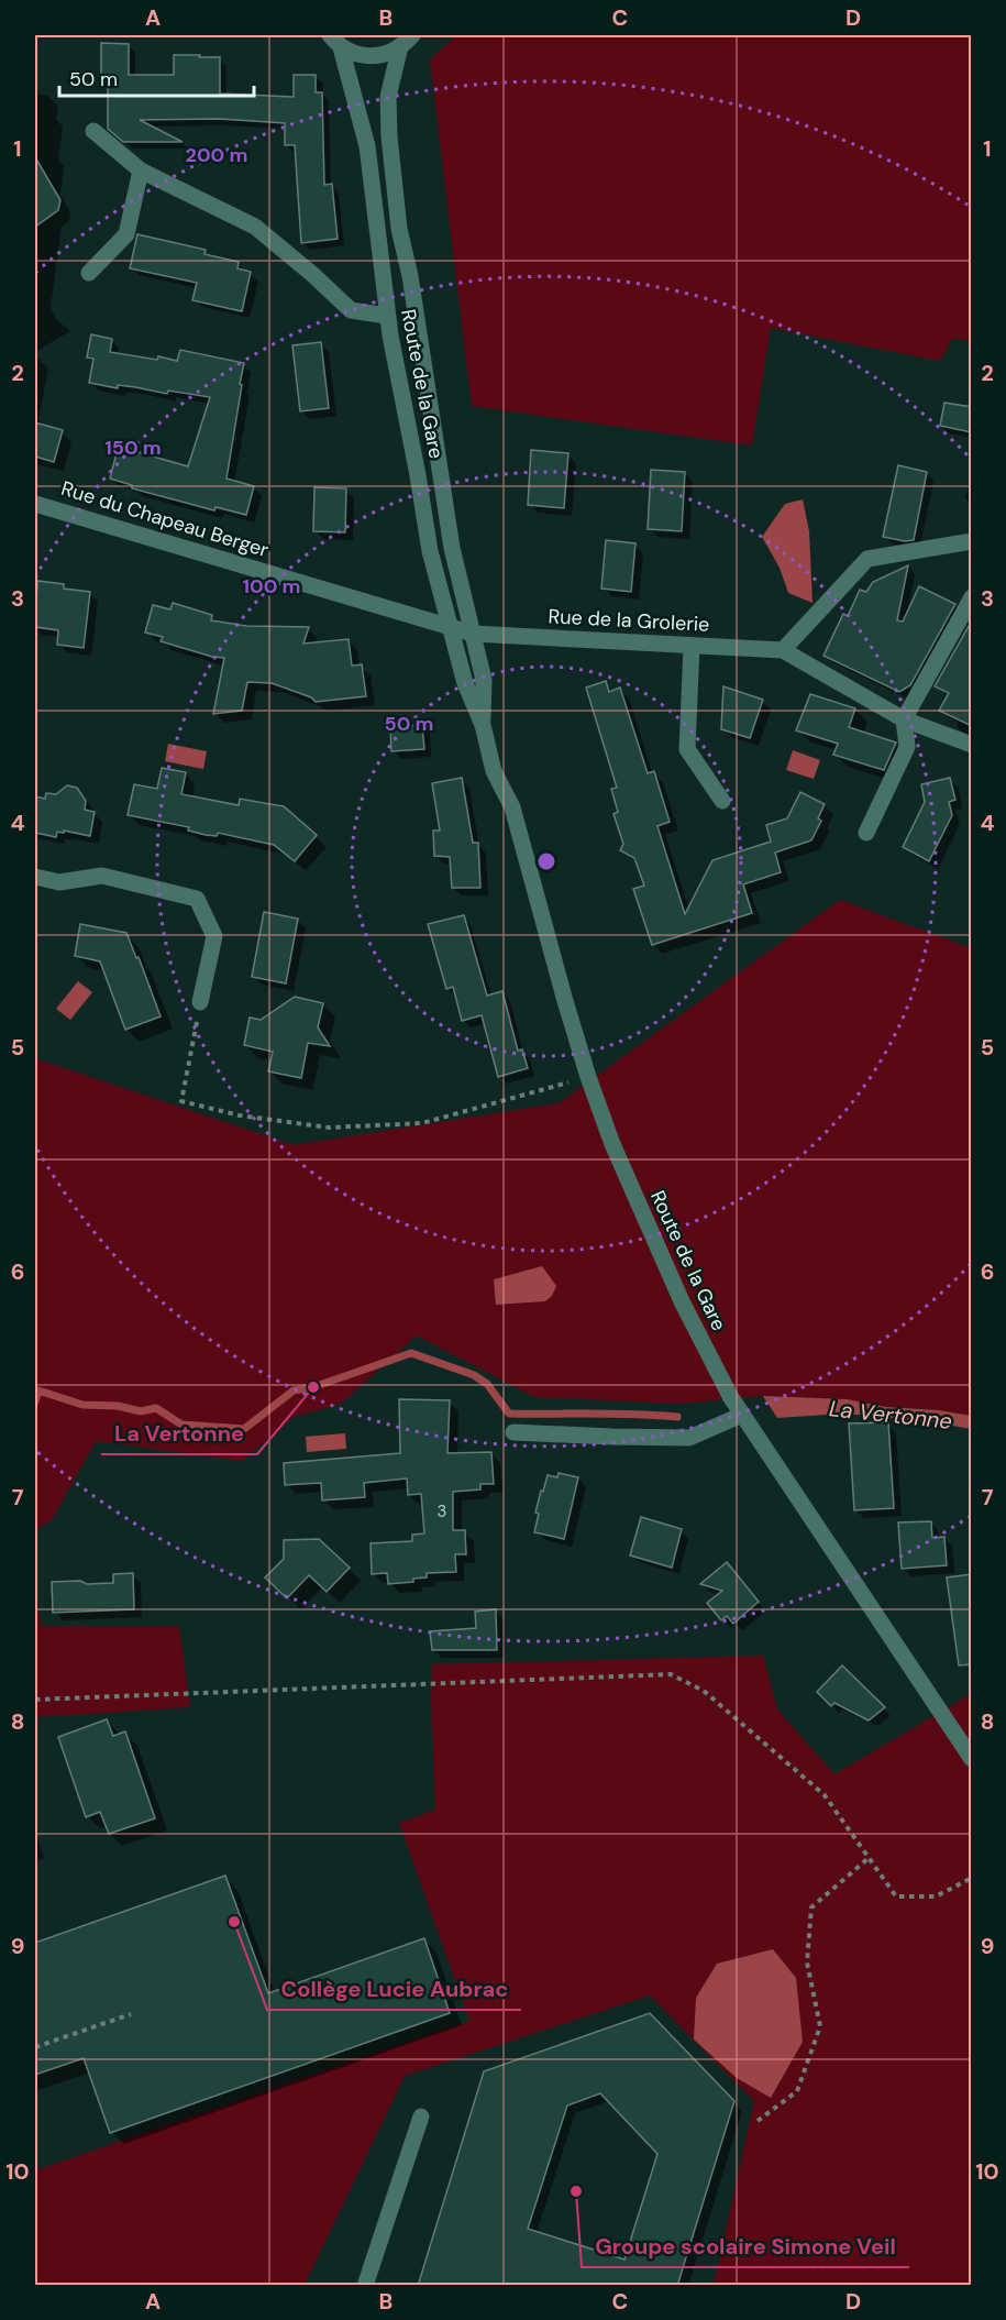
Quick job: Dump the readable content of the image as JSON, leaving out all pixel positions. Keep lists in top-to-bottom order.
{
  "streets": {
    "street": ["Route de la Gare", "Rue du Chapeau Berger", "Rue de la Grolerie"]
  },
  "crossings": [
    ["Route de la Gare", "Rue du Chapeau Berger"],
    ["Route de la Gare", "Rue de la Grolerie"],
    ["Rue du Chapeau Berger", "Rue de la Grolerie"]
  ],
  "water": ["La Vertonne"],
  "places": ["La Vertonne", "Collège Lucie Aubrac", "Groupe scolaire Simone Veil"],
  "house_numbers": ["3"],
  "scale_bar": "50 m",
  "grid": {
    "columns": [
      "A",
      "B",
      "C",
      "D"
    ],
    "rows": [
      "1",
      "2",
      "3",
      "4",
      "5",
      "6",
      "7",
      "8",
      "9",
      "10"
    ]
  },
  "rings": [
    "200 m",
    "150 m",
    "100 m",
    "50 m"
  ]
}
